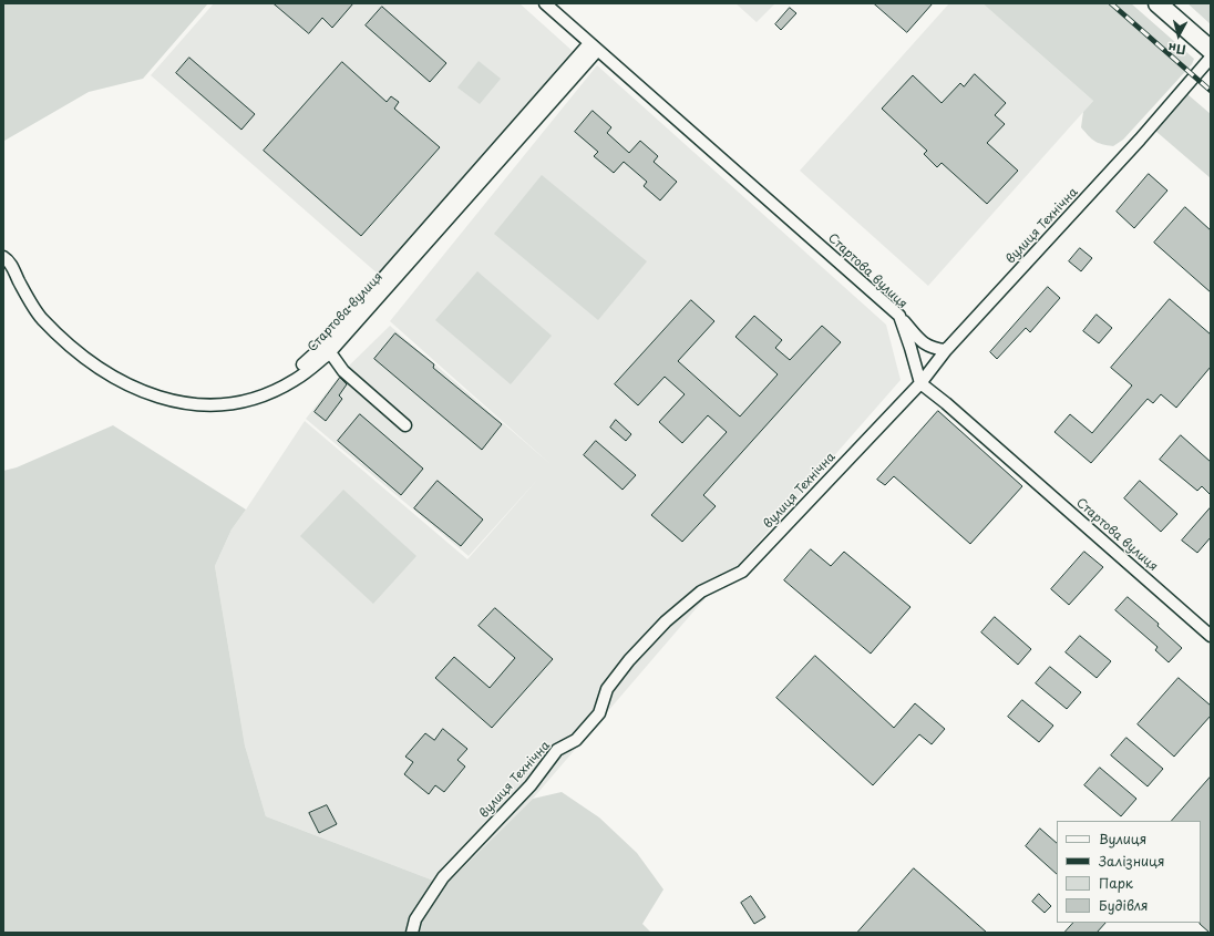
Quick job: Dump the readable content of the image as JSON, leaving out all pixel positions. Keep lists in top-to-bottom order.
{
  "streets": {
    "street": ["вулиця Технічна", "Стартова вулиця"]
  },
  "crossings": [
    ["вулиця Технічна", "Стартова вулиця"]
  ],
  "legend": [
    "Вулиця",
    "Залізниця",
    "Парк",
    "Будівля"
  ],
  "north": "bottom"
}
